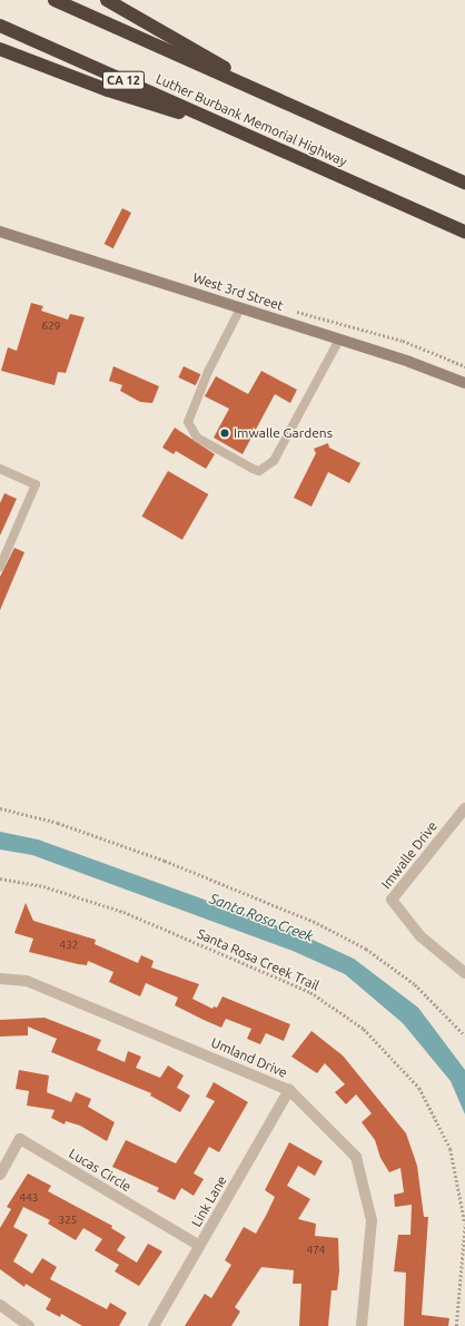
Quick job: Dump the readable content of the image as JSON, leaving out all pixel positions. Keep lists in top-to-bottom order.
{
  "streets": {
    "highway": ["CA 12", "Luther Burbank Memorial Highway"],
    "main road": ["West 3rd Street"],
    "street": [
      "Imwalle Drive",
      "Umland Drive",
      "Lucas Circle",
      "Link Lane"
    ],
    "path": ["Santa Rosa Creek Trail"]
  },
  "crossings": [
    ["Umland Drive", "Link Lane"],
    ["Lucas Circle", "Link Lane"]
  ],
  "water": ["Santa Rosa Creek"],
  "places": ["Imwalle Gardens"],
  "house_numbers": [
    "629",
    "432",
    "443",
    "325",
    "474"
  ]
}
